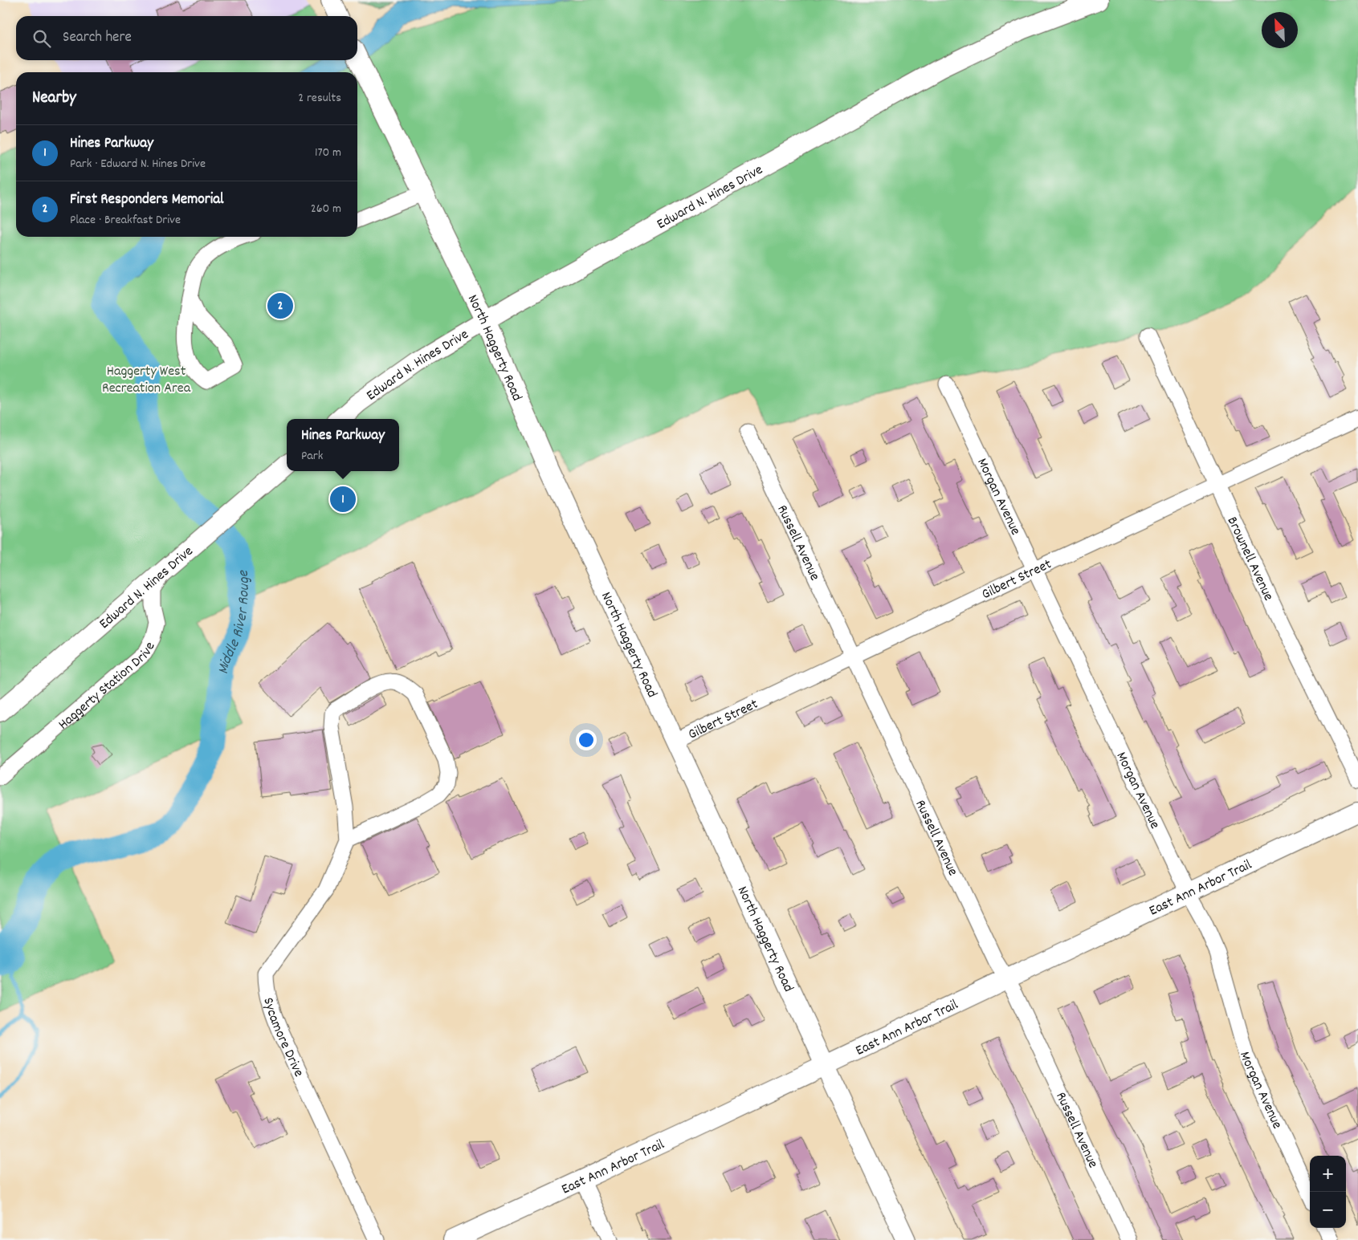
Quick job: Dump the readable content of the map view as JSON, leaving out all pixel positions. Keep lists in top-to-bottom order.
{
  "streets": {
    "street": [
      "Edward N. Hines Drive",
      "North Haggerty Road",
      "Morgan Avenue",
      "Russell Avenue",
      "Brownell Avenue",
      "Gilbert Street",
      "Haggerty Station Drive",
      "East Ann Arbor Trail",
      "Sycamore Drive"
    ]
  },
  "crossings": [
    ["Edward N. Hines Drive", "North Haggerty Road"],
    ["Edward N. Hines Drive", "Haggerty Station Drive"],
    ["North Haggerty Road", "Gilbert Street"],
    ["North Haggerty Road", "East Ann Arbor Trail"],
    ["Morgan Avenue", "Gilbert Street"],
    ["Morgan Avenue", "East Ann Arbor Trail"],
    ["Russell Avenue", "Gilbert Street"],
    ["Russell Avenue", "East Ann Arbor Trail"],
    ["Brownell Avenue", "Gilbert Street"]
  ],
  "water": ["Middle River Rouge"],
  "parks": ["Haggerty West Recreation Area"],
  "north": "top left",
  "page": {
    "search": "Search here",
    "heading": ["Nearby", "2 results"],
    "list": [
      {
        "mark": "1",
        "name": "Hines Parkway",
        "note": "Park · Edward N. Hines Drive",
        "value": "170 m"
      },
      {
        "mark": "2",
        "name": "First Responders Memorial",
        "note": "Place · Breakfast Drive",
        "value": "260 m"
      }
    ],
    "pins": ["2", "1"],
    "popup": ["Hines Parkway", "Park"],
    "map_buttons": ["+", "−"]
  }
}
